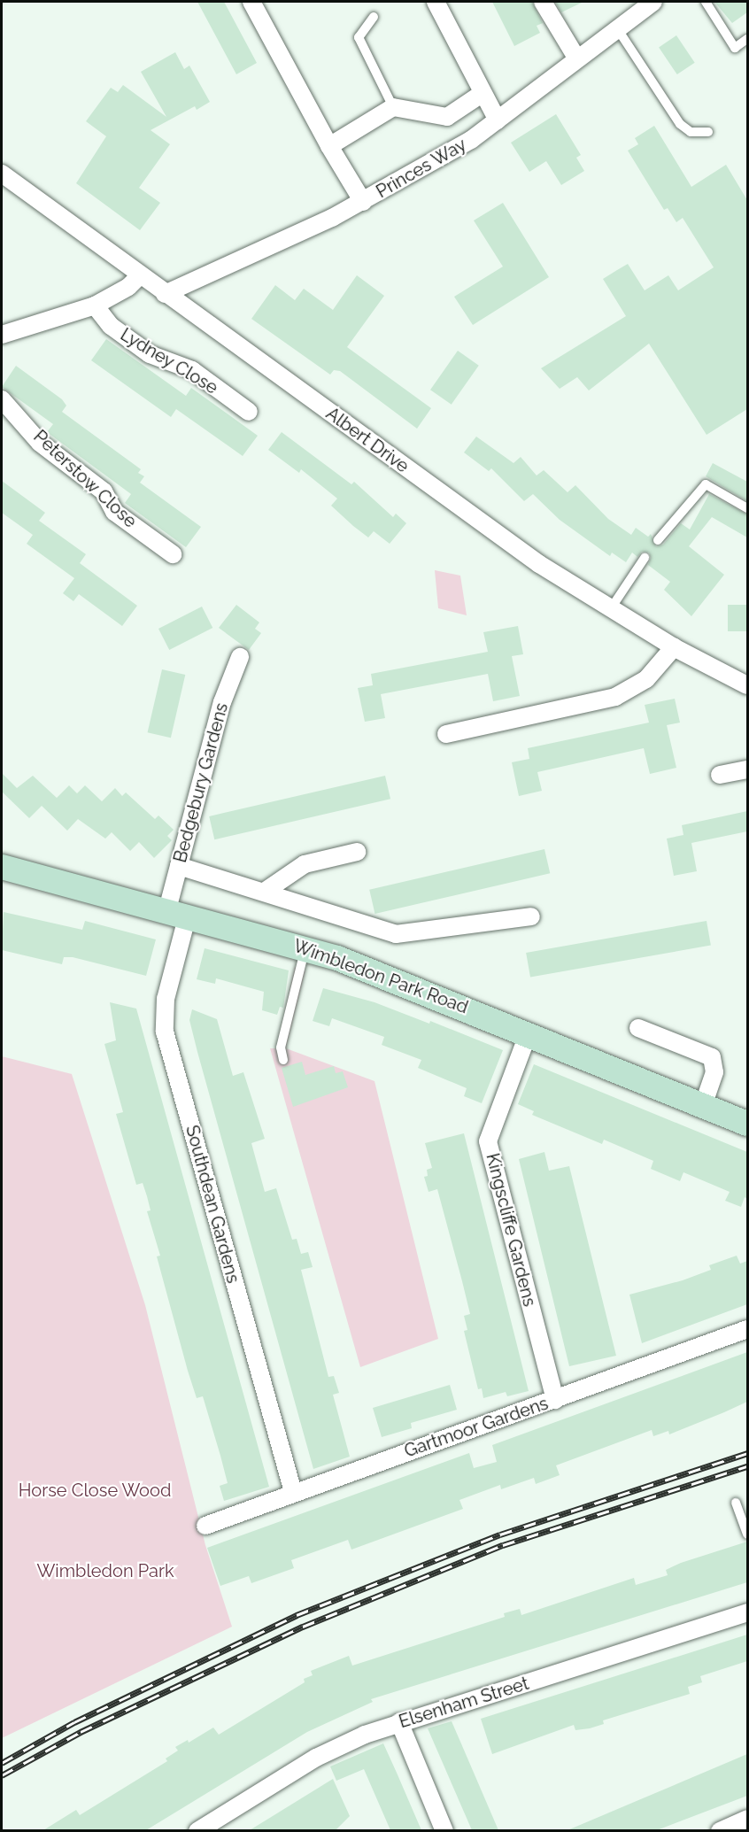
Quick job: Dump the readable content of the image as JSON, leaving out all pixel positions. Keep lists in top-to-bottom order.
{
  "streets": {
    "street": [
      "Princes Way",
      "Lydney Close",
      "Albert Drive",
      "Peterstow Close",
      "Bedgebury Gardens",
      "Wimbledon Park Road",
      "Southdean Gardens",
      "Kingscliffe Gardens",
      "Gartmoor Gardens",
      "Elsenham Street"
    ]
  },
  "crossings": [
    ["Princes Way", "Albert Drive"],
    ["Bedgebury Gardens", "Wimbledon Park Road"],
    ["Bedgebury Gardens", "Southdean Gardens"],
    ["Wimbledon Park Road", "Southdean Gardens"],
    ["Wimbledon Park Road", "Kingscliffe Gardens"],
    ["Southdean Gardens", "Gartmoor Gardens"],
    ["Kingscliffe Gardens", "Gartmoor Gardens"]
  ],
  "parks": ["Horse Close Wood", "Wimbledon Park"]
}
